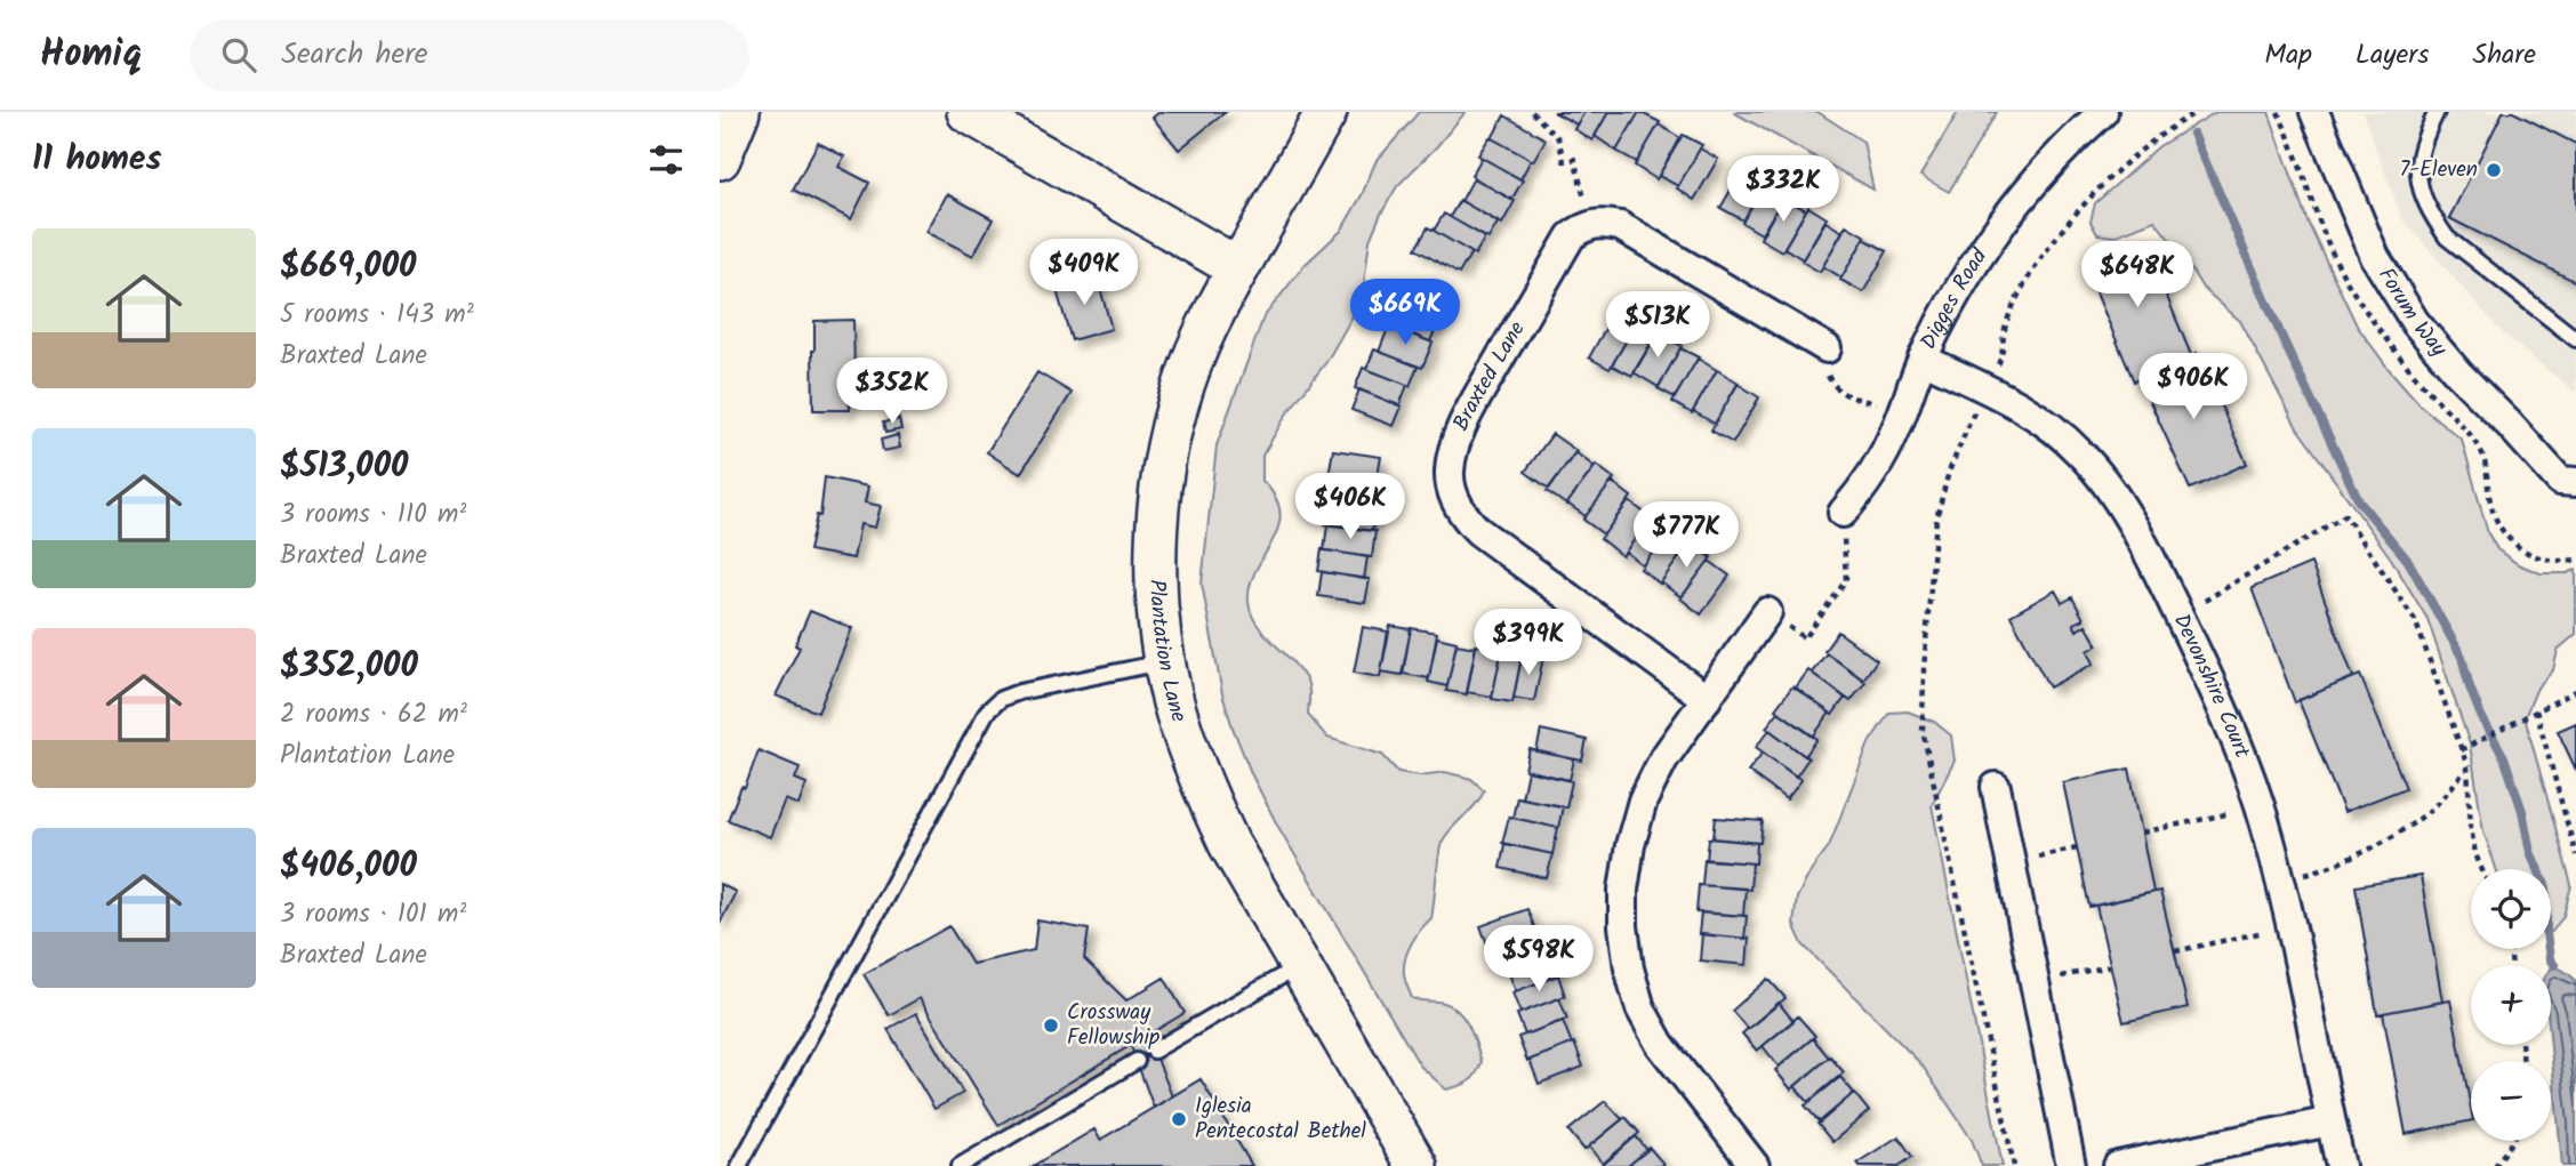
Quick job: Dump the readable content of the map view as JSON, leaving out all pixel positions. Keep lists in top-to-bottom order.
{
  "streets": {
    "street": [
      "Digges Road",
      "Forum Way",
      "Braxted Lane",
      "Plantation Lane",
      "Devonshire Court"
    ]
  },
  "crossings": [
    ["Digges Road", "Devonshire Court"]
  ],
  "places": ["7-Eleven", "Crossway Fellowship", "Iglesia Pentecostal Bethel"],
  "page": {
    "header": "Homiq",
    "search": "Search here",
    "nav": ["Map", "Layers", "Share"],
    "heading": "11 homes",
    "price": [
      "$332K",
      "$409K",
      "$648K",
      "$669K",
      "$513K",
      "$906K",
      "$352K",
      "$406K",
      "$777K",
      "$399K",
      "$598K"
    ],
    "list": [
      {
        "name": "$669,000",
        "note": "5 rooms · 143 m² · Braxted Lane"
      },
      {
        "name": "$513,000",
        "note": "3 rooms · 110 m² · Braxted Lane"
      },
      {
        "name": "$352,000",
        "note": "2 rooms · 62 m² · Plantation Lane"
      },
      {
        "name": "$406,000",
        "note": "3 rooms · 101 m² · Braxted Lane"
      }
    ],
    "map_buttons": ["+", "−"]
  }
}
